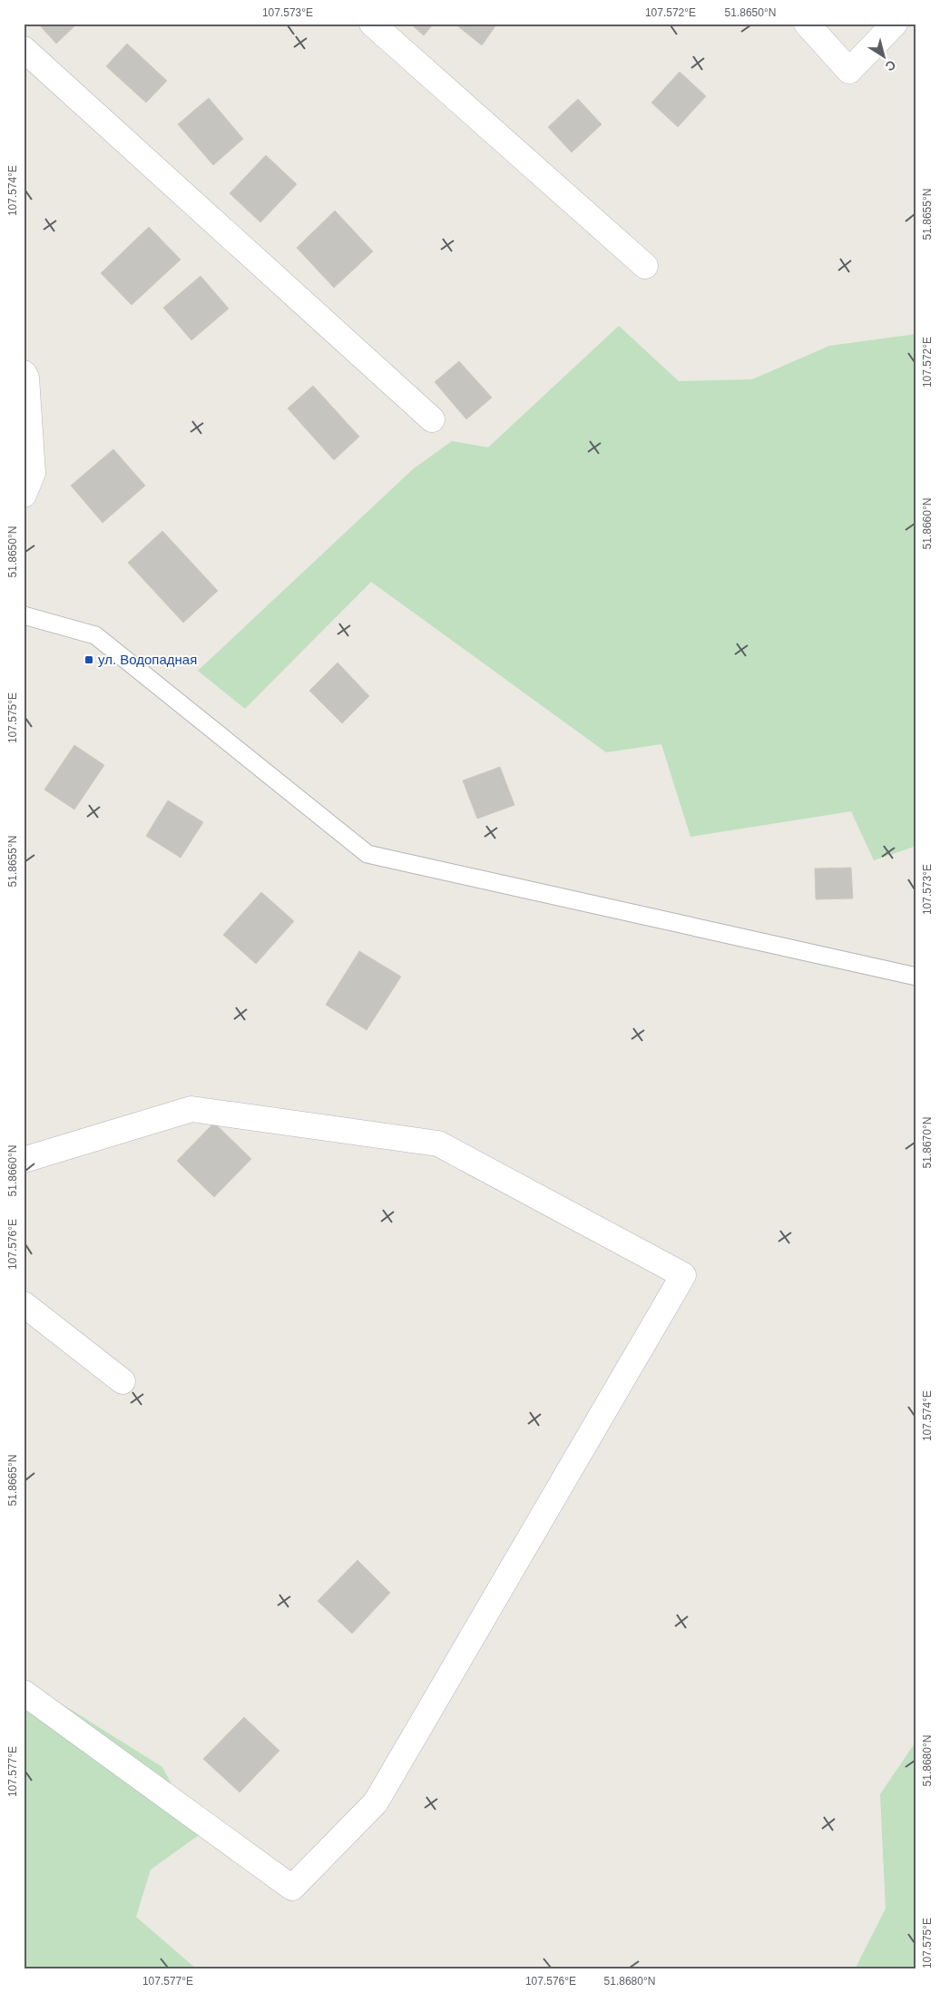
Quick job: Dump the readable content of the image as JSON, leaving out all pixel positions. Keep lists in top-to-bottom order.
{
  "places": {
    "transit": ["ул. Водопадная"]
  },
  "north": "bottom right",
  "coordinates": [
    "107.573°E",
    "107.572°E",
    "51.8650°N",
    "107.574°E",
    "51.8655°N",
    "51.8660°N",
    "107.575°E",
    "51.8670°N",
    "107.576°E",
    "51.8665°N",
    "51.8680°N",
    "107.577°E"
  ]
}
